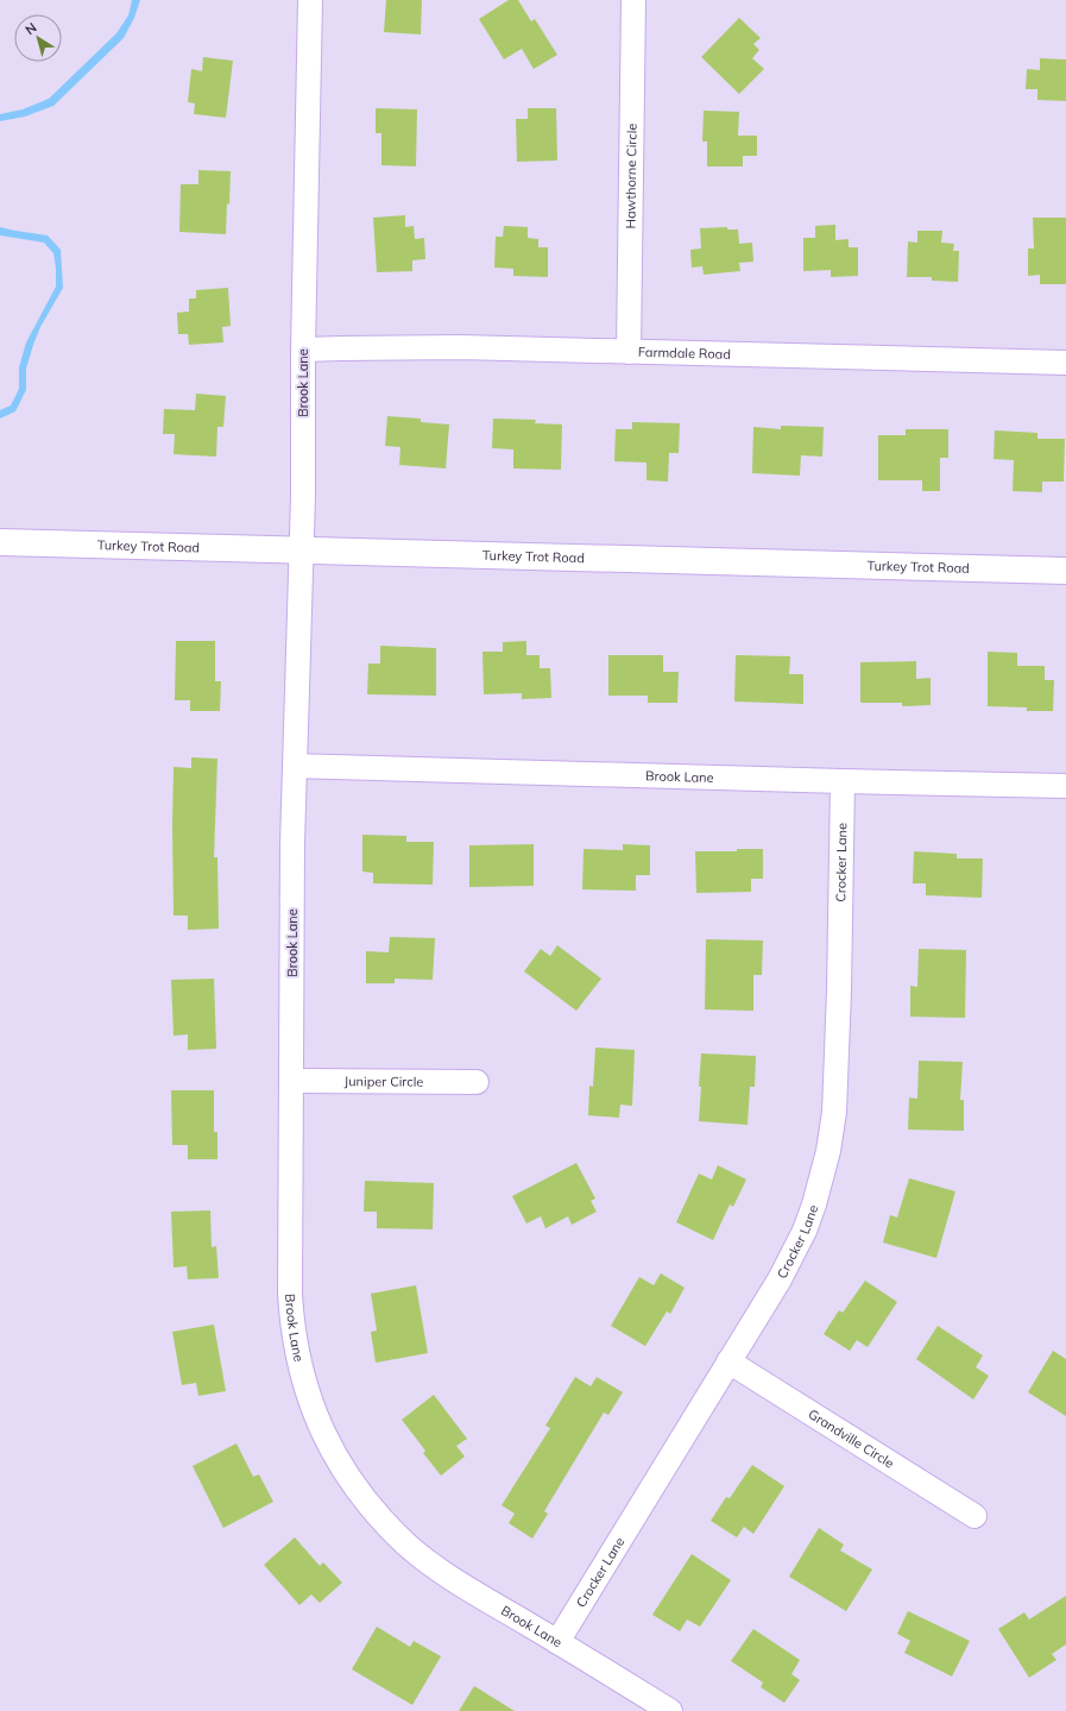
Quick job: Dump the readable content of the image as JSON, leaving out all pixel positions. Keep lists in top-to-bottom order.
{
  "streets": {
    "street": [
      "Hawthorne Circle",
      "Farmdale Road",
      "Brook Lane",
      "Turkey Trot Road",
      "Crocker Lane",
      "Juniper Circle",
      "Grandville Circle"
    ]
  },
  "crossings": [
    ["Hawthorne Circle", "Farmdale Road"],
    ["Farmdale Road", "Brook Lane"],
    ["Brook Lane", "Turkey Trot Road"],
    ["Brook Lane", "Crocker Lane"],
    ["Brook Lane", "Juniper Circle"],
    ["Crocker Lane", "Grandville Circle"]
  ],
  "north": "top left"
}
